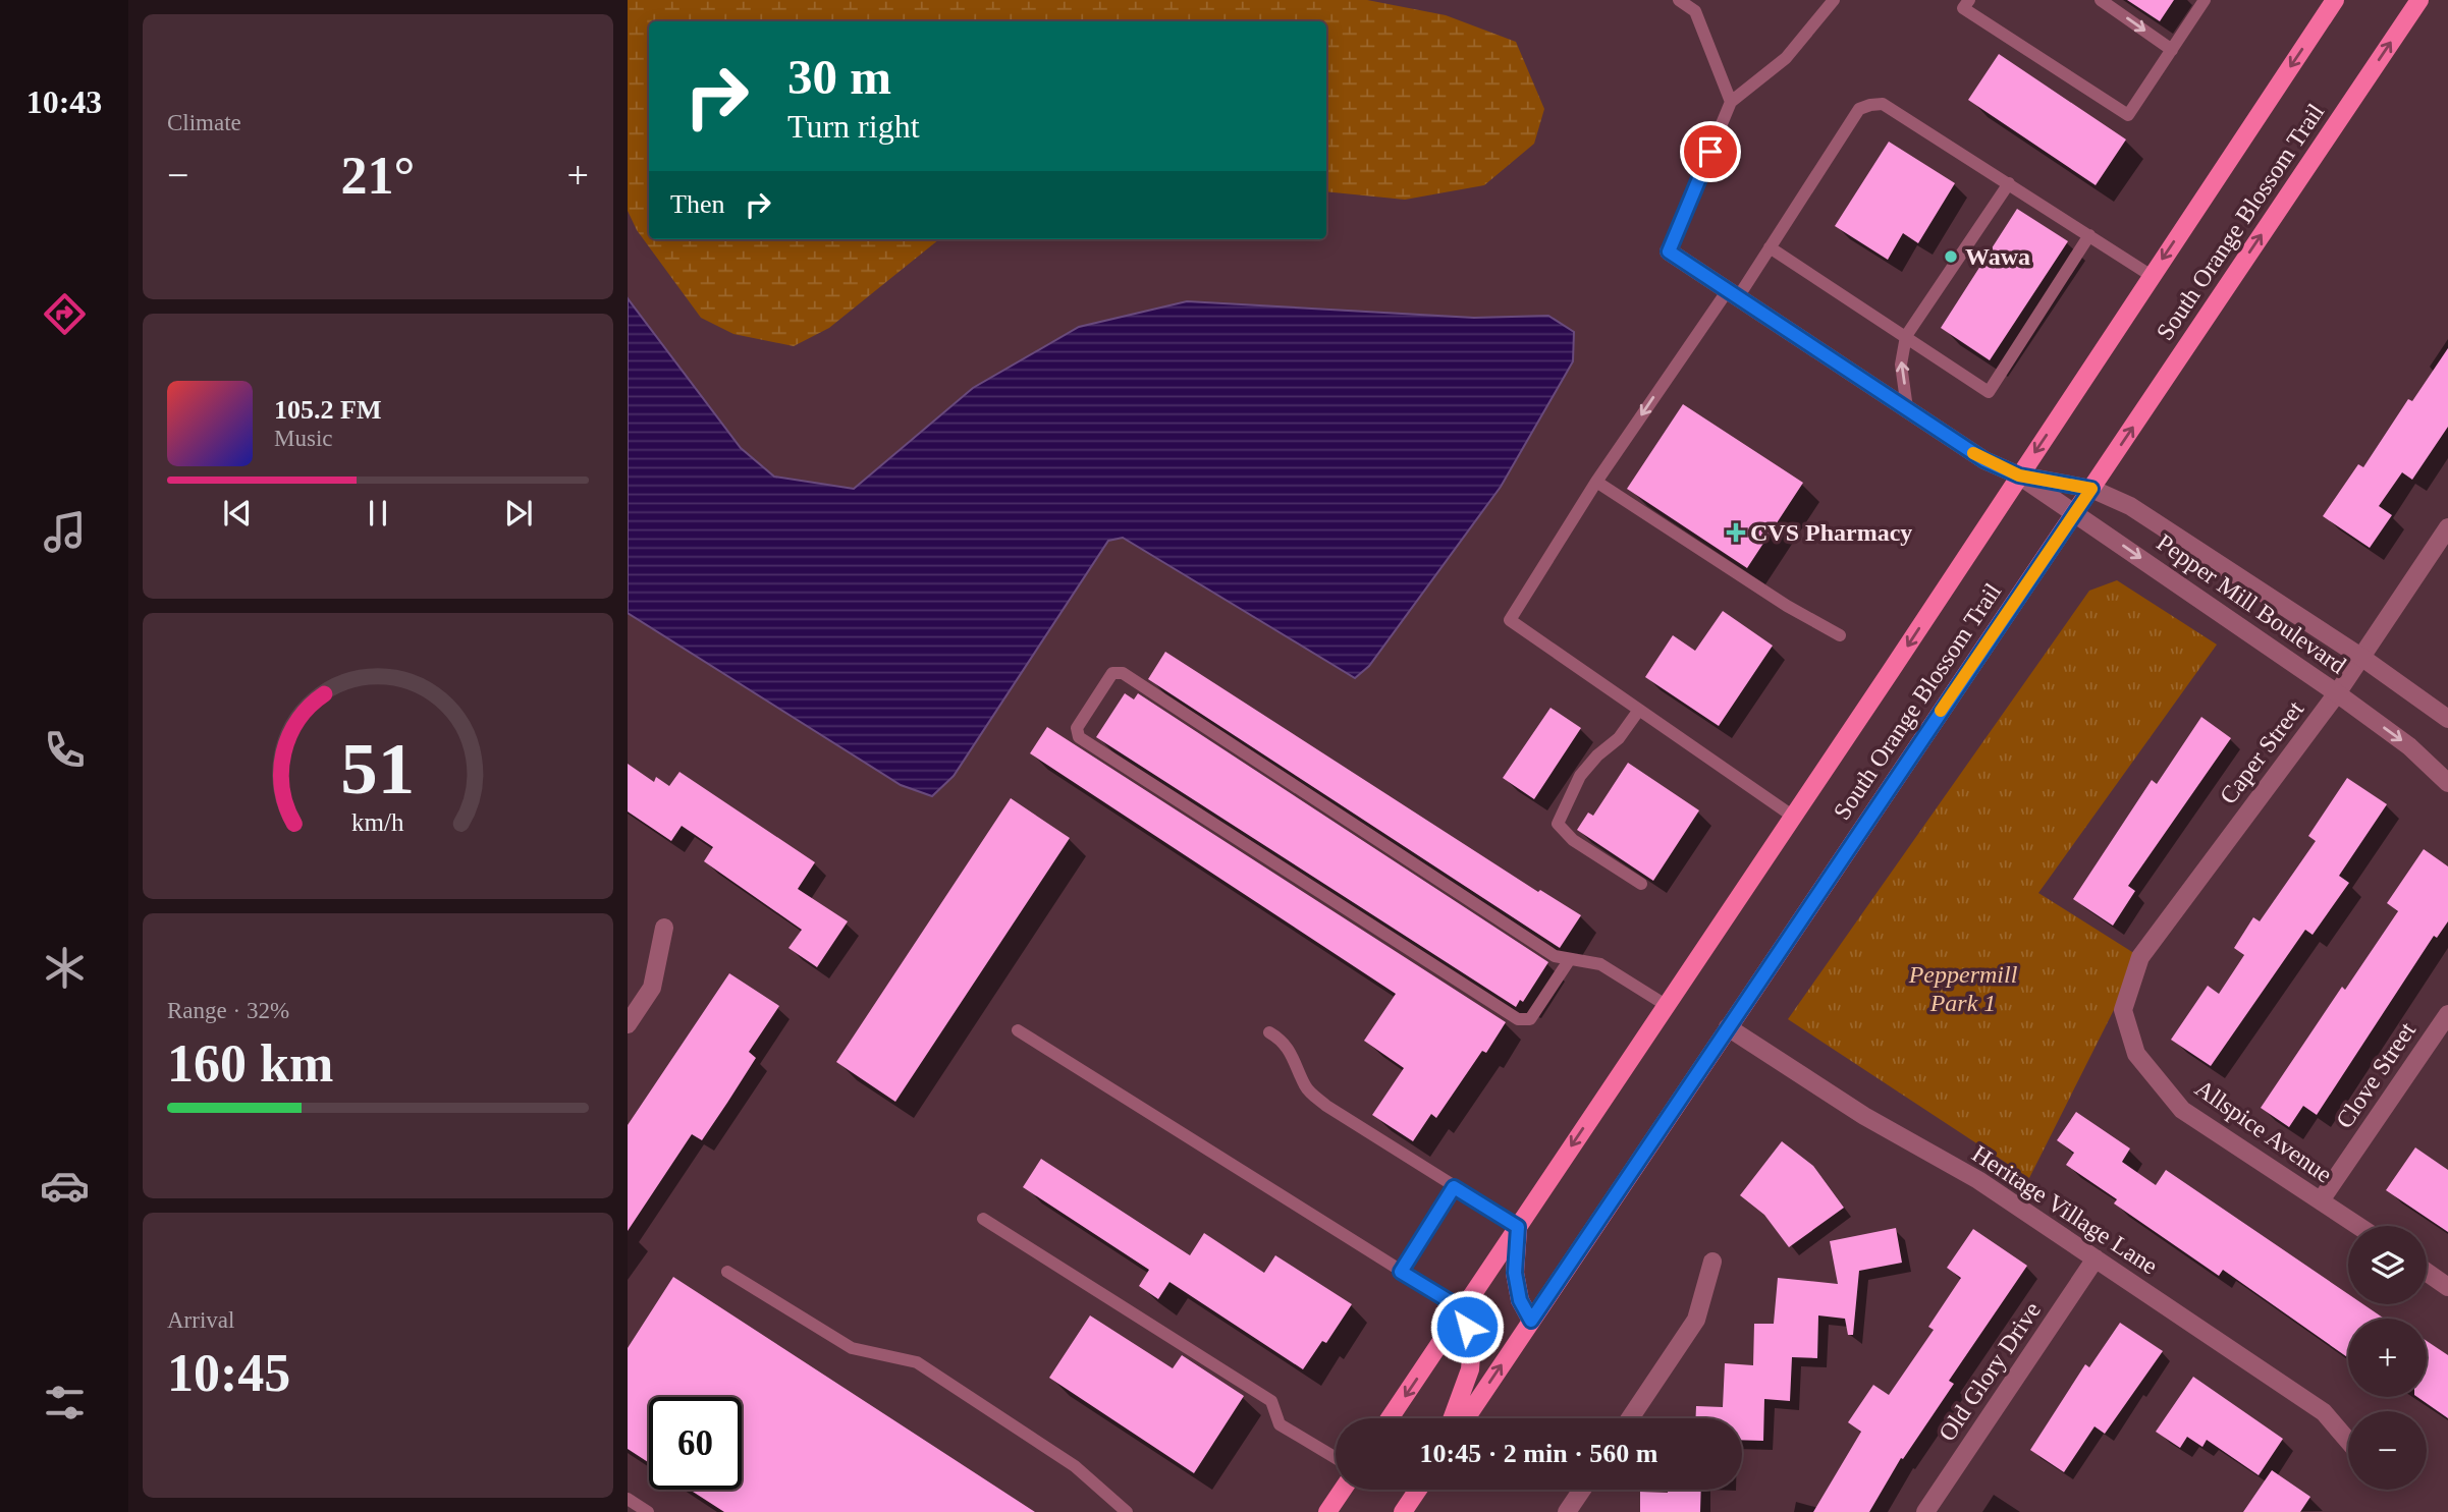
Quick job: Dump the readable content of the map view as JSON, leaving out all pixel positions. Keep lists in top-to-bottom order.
{
  "streets": {
    "main road": ["South Orange Blossom Trail"],
    "street": [
      "Pepper Mill Boulevard",
      "Caper Street",
      "Clove Street",
      "Allspice Avenue",
      "Heritage Village Lane",
      "Old Glory Drive"
    ]
  },
  "crossings": [
    ["South Orange Blossom Trail", "Pepper Mill Boulevard"],
    ["South Orange Blossom Trail", "Heritage Village Lane"],
    ["Pepper Mill Boulevard", "Caper Street"],
    ["Caper Street", "Allspice Avenue"],
    ["Clove Street", "Allspice Avenue"],
    ["Heritage Village Lane", "Old Glory Drive"]
  ],
  "parks": ["Peppermill Park 1"],
  "places": {
    "other": ["Wawa"],
    "health": ["CVS Pharmacy"]
  },
  "page": {
    "tabs": "10:43",
    "tile": [
      "Climate",
      ["Range · 32%", "160 km"],
      ["Arrival", "10:45"]
    ],
    "turn": ["30 m", "Turn right"],
    "heat": ["−", "21°", "+"],
    "then": "Then",
    "song": ["105.2 FM", "Music"],
    "map_buttons": ["+", "−"],
    "limit": "60",
    "trip": "10:45 · 2 min · 560 m",
    "gauge": ["51", "km/h"]
  }
}
